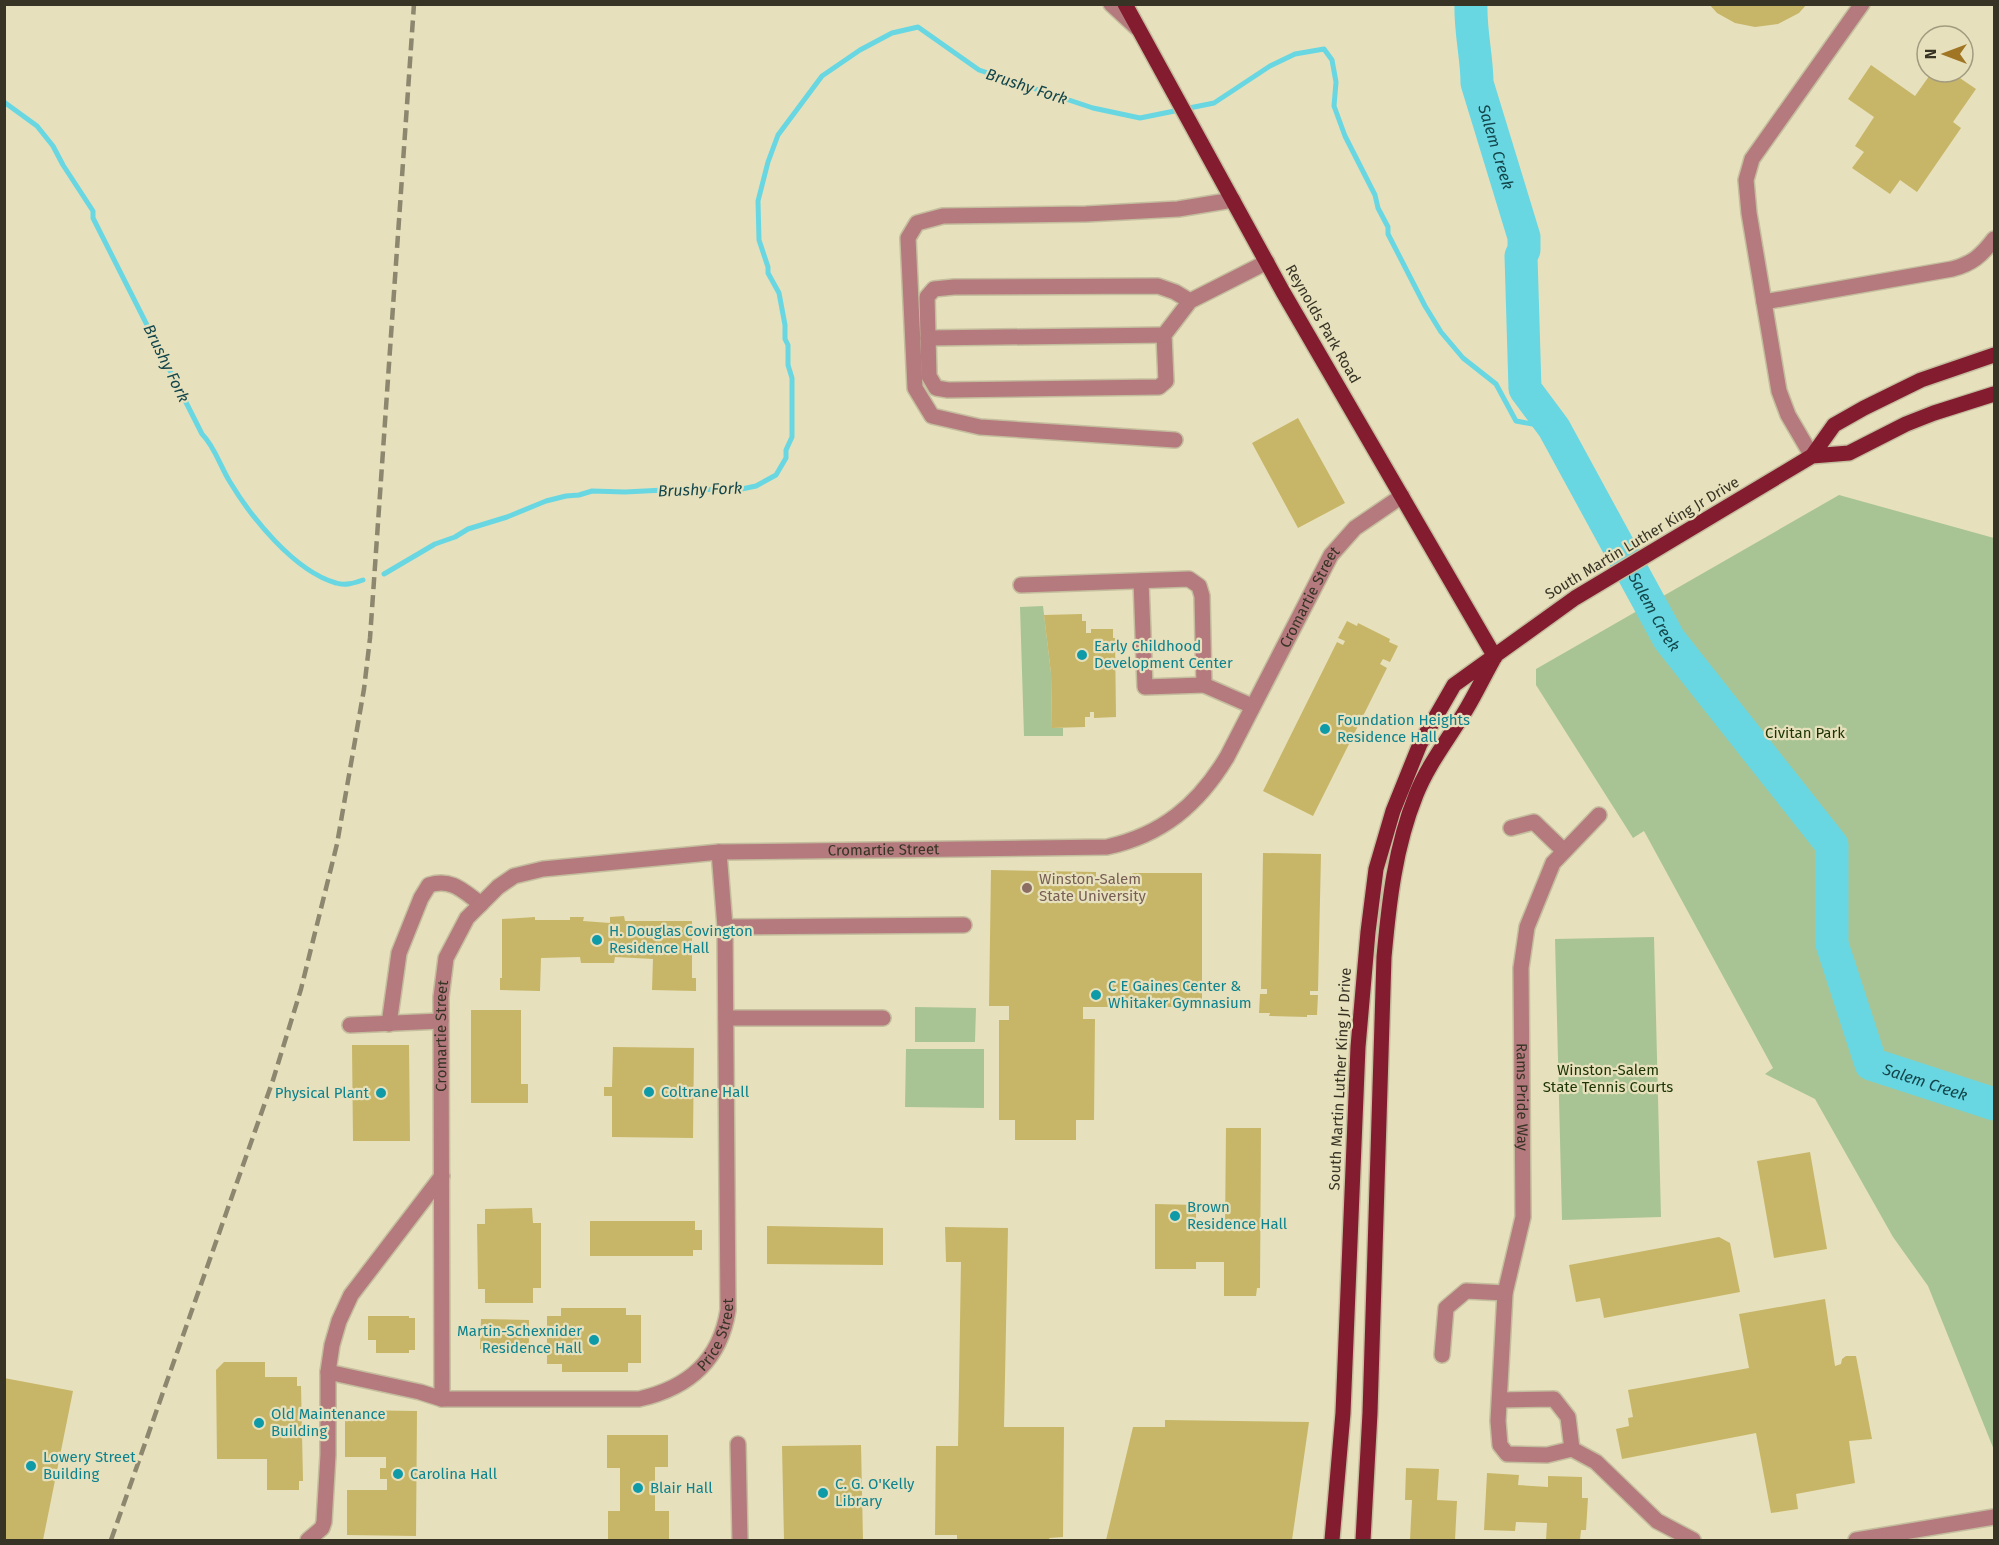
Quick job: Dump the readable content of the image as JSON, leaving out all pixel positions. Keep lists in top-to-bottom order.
{
  "streets": {
    "main road": ["Reynolds Park Road", "South Martin Luther King Jr Drive"],
    "street": ["Cromartie Street", "Rams Pride Way", "Price Street"]
  },
  "crossings": [
    ["Reynolds Park Road", "South Martin Luther King Jr Drive"],
    ["Reynolds Park Road", "Cromartie Street"],
    ["Cromartie Street", "Price Street"]
  ],
  "water": ["Brushy Fork", "Salem Creek"],
  "parks": ["Civitan Park", "Winston-Salem State Tennis Courts"],
  "places": [
    "Early Childhood Development Center",
    "Foundation Heights Residence Hall",
    "Winston-Salem State University",
    "H. Douglas Covington Residence Hall",
    "C E Gaines Center & Whitaker Gymnasium",
    "Coltrane Hall",
    "Physical Plant",
    "Brown Residence Hall",
    "Martin-Schexnider Residence Hall",
    "Old Maintenance Building",
    "Lowery Street Building",
    "Carolina Hall",
    "Blair Hall",
    "C. G. O'Kelly Library"
  ],
  "north": "left"
}
